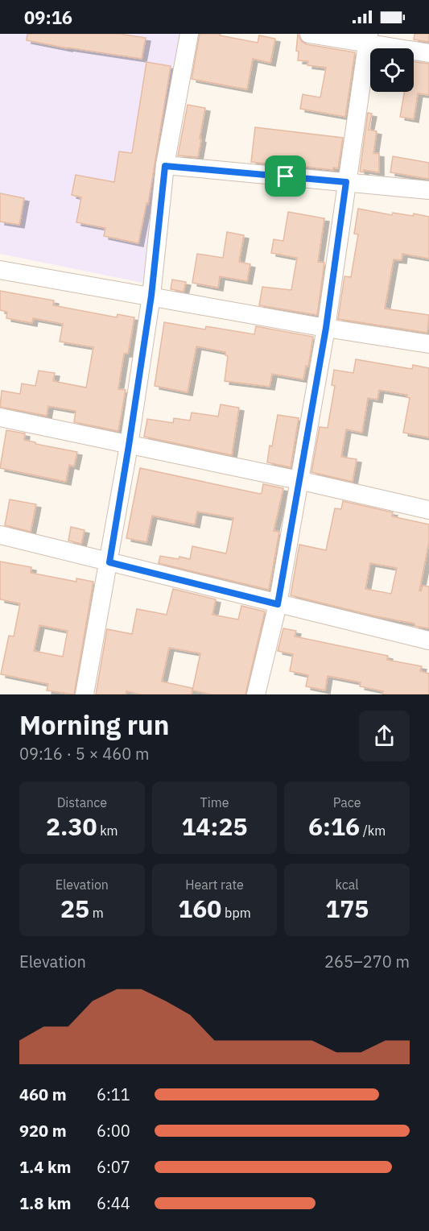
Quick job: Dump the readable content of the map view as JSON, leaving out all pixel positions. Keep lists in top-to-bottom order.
{
  "page": {
    "status": "09:16",
    "heading": ["Morning run", "09:16 · 5 × 460 m"],
    "stats": [
      ["Distance", "2.30 km"],
      ["Time", "14:25"],
      ["Pace", "6:16 /km"],
      ["Elevation", "25 m"],
      ["Heart rate", "160 bpm"],
      ["kcal", "175"]
    ],
    "chart": ["Elevation", "265–270 m"],
    "list": [
      {
        "name": "460 m",
        "note": "6:11"
      },
      {
        "name": "920 m",
        "note": "6:00"
      },
      {
        "name": "1.4 km",
        "note": "6:07"
      },
      {
        "name": "1.8 km",
        "note": "6:44"
      }
    ]
  }
}
